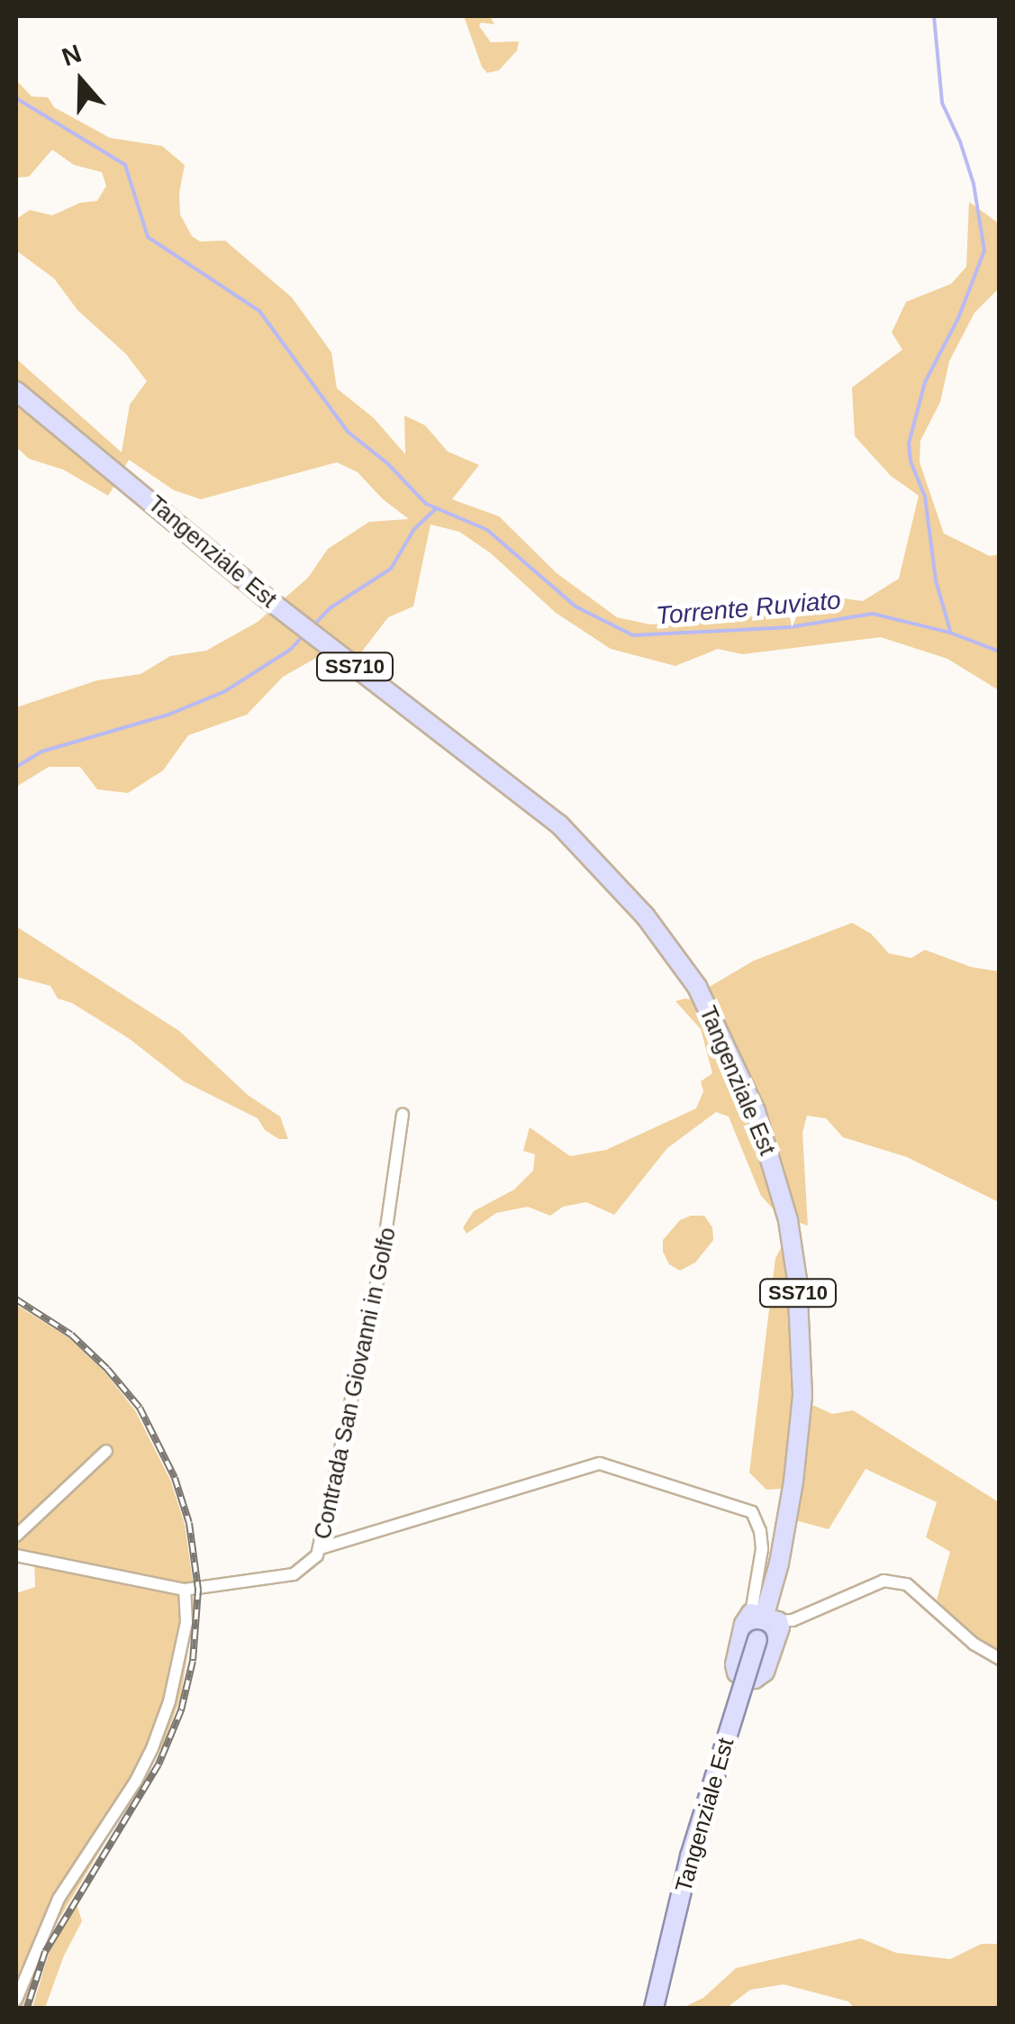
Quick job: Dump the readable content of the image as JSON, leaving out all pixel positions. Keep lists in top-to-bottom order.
{
  "streets": {
    "main road": ["Tangenziale Est", "SS710"],
    "street": ["Contrada San Giovanni in Golfo"]
  },
  "water": ["Torrente Ruviato"],
  "north": "top"
}
